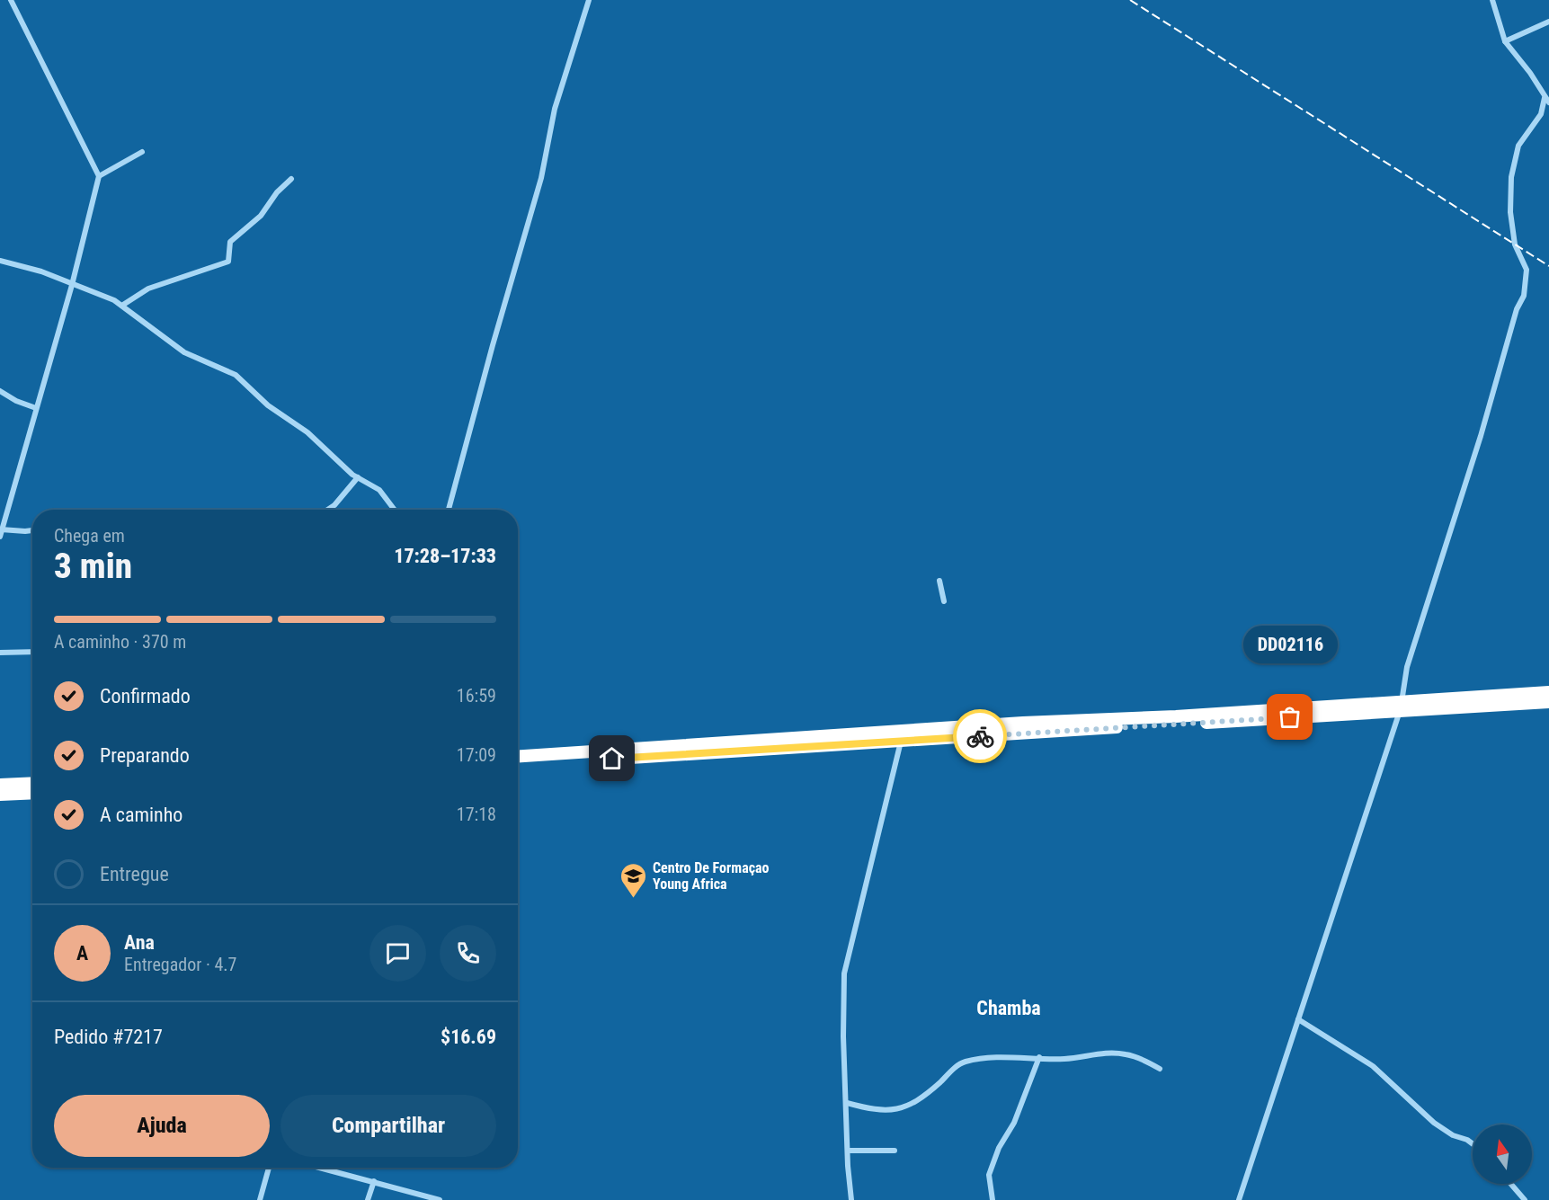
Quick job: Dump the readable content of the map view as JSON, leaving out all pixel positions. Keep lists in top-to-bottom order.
{
  "districts": ["Chamba"],
  "places": {
    "other": ["DD02116"],
    "school or university": ["Centro De Formaçao Young Africa"]
  },
  "north": "top",
  "page": {
    "heading": ["3 min", "Chega em", "17:28–17:33"],
    "panel": [
      "Ana",
      "Entregador · 4.7",
      "Pedido #7217",
      "$16.69"
    ],
    "bar": "A caminho · 370 m",
    "bubble": "DD02116",
    "list": [
      ["Confirmado", "16:59"],
      ["Preparando", "17:09"],
      ["A caminho", "17:18"],
      "Entregue"
    ],
    "round": "A",
    "buttons": ["Ajuda", "Compartilhar"]
  }
}
